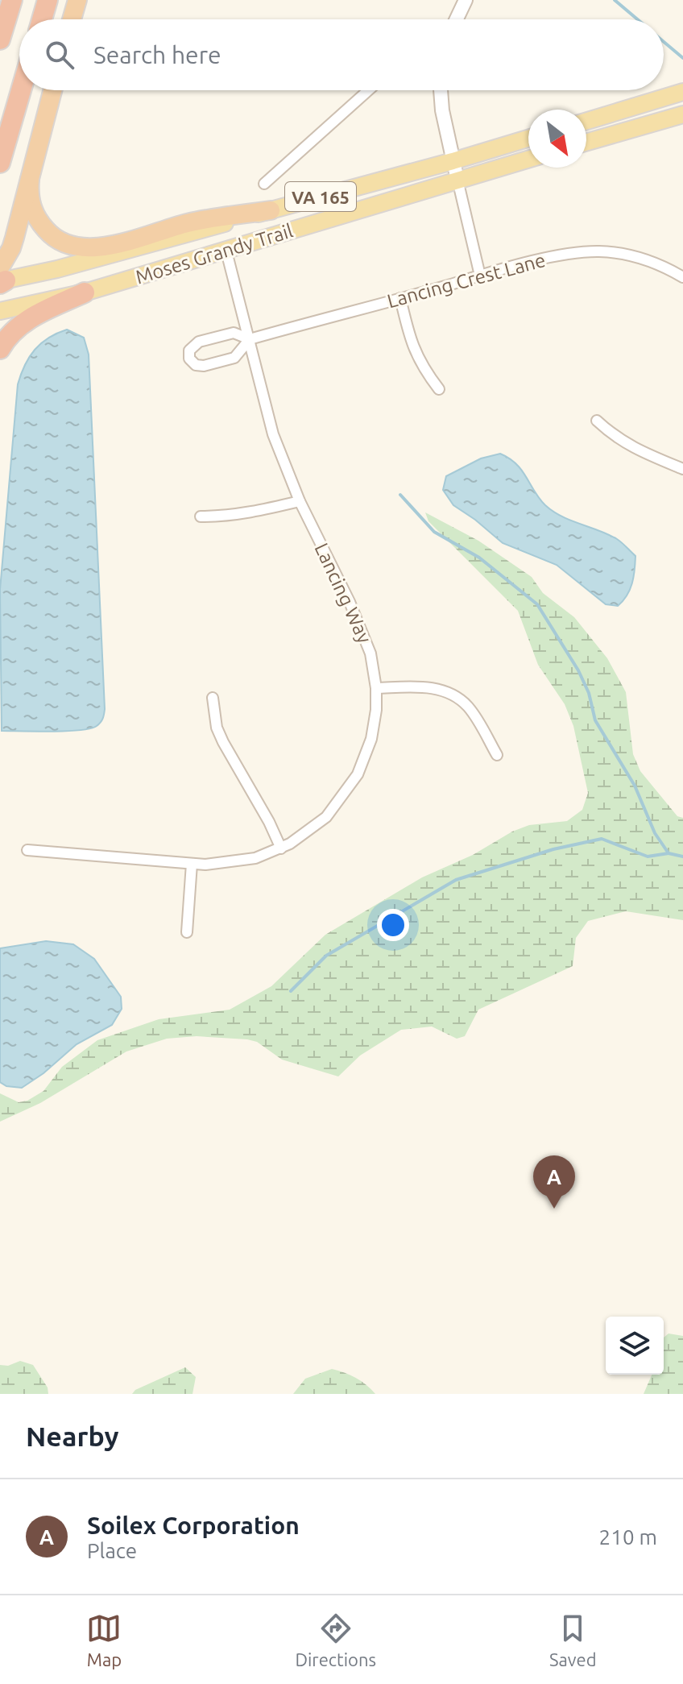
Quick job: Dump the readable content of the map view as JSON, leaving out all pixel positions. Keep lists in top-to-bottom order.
{
  "streets": {
    "main road": ["VA 165", "Moses Grandy Trail"],
    "street": ["Lancing Crest Lane", "Lancing Way"]
  },
  "crossings": [
    ["Moses Grandy Trail", "Lancing Way"],
    ["Lancing Crest Lane", "Lancing Way"]
  ],
  "north": "bottom right",
  "page": {
    "search": "Search here",
    "pins": "A",
    "heading": "Nearby",
    "list": [
      {
        "mark": "A",
        "name": "Soilex Corporation",
        "note": "Place",
        "value": "210 m"
      }
    ],
    "nav": ["Map", "Directions", "Saved"]
  }
}
